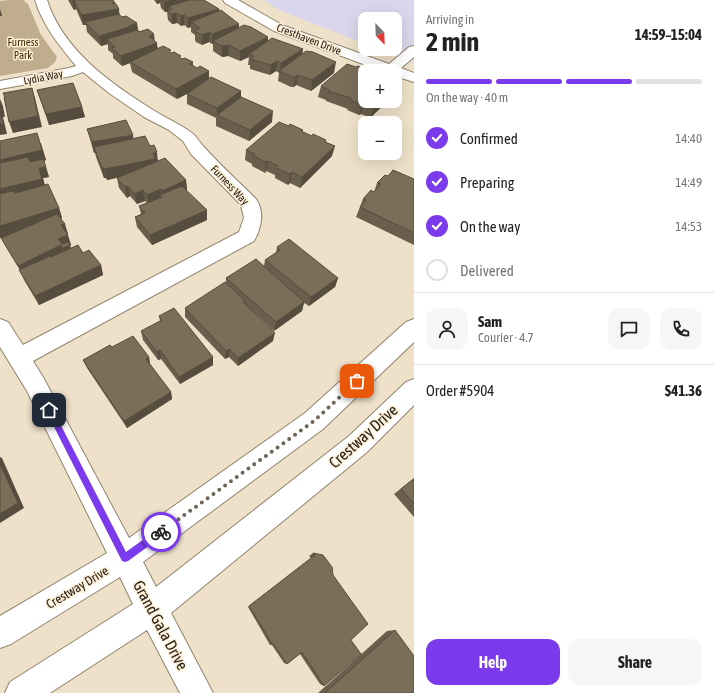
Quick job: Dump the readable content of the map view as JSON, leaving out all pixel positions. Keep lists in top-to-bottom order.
{
  "streets": {
    "street": [
      "Cresthaven Drive",
      "Lydia Way",
      "Furness Way",
      "Crestway Drive",
      "Grand Gala Drive"
    ]
  },
  "crossings": [
    ["Lydia Way", "Furness Way"],
    ["Furness Way", "Grand Gala Drive"],
    ["Crestway Drive", "Grand Gala Drive"]
  ],
  "parks": ["Furness Park"],
  "north": "bottom right",
  "page": {
    "heading": ["2 min", "Arriving in", "14:59–15:04"],
    "panel": [
      "Sam",
      "Courier · 4.7",
      "Order #5904",
      "$41.36"
    ],
    "map_buttons": ["+", "−"],
    "bar": "On the way · 40 m",
    "list": [
      ["Confirmed", "14:40"],
      ["Preparing", "14:49"],
      ["On the way", "14:53"],
      "Delivered"
    ],
    "buttons": ["Help", "Share"]
  }
}
